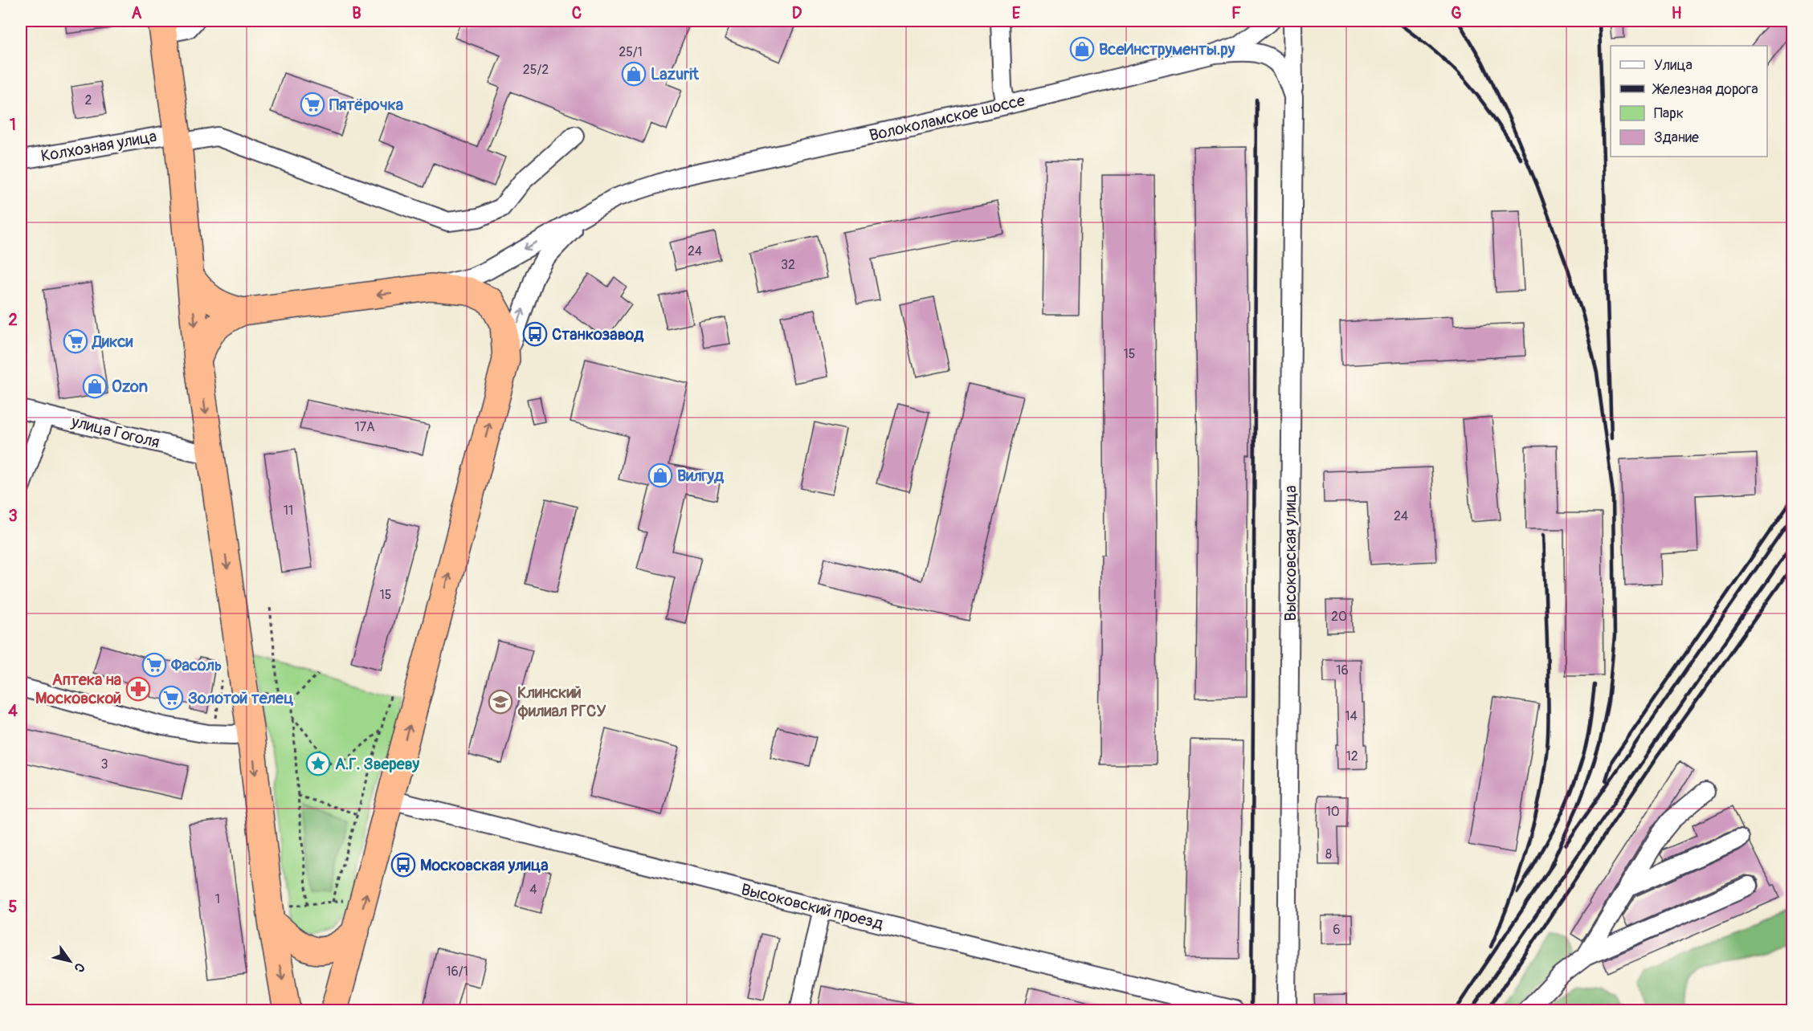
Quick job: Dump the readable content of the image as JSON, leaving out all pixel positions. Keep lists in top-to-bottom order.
{
  "streets": {
    "street": [
      "Волоколамское шоссе",
      "Колхозная улица",
      "улица Гоголя",
      "Высоковская улица",
      "Высоковский проезд"
    ]
  },
  "crossings": [
    ["Волоколамское шоссе", "Высоковская улица"]
  ],
  "places": {
    "shop": [
      "ВсеИнструменты.ру",
      "Lazurit",
      "Ozon",
      "Вилгуд"
    ],
    "supermarket": [
      "Пятёрочка",
      "Дикси",
      "Фасоль",
      "Золотой телец"
    ],
    "bus stop": ["Станкозавод", "Московская улица"],
    "pharmacy": ["Аптека на Московской"],
    "school or university": ["Клинский филиал РГСУ"],
    "place": ["А.Г. Звереву"]
  },
  "house_numbers": [
    "25/1",
    "25/2",
    "2",
    "24",
    "32",
    "15",
    "17А",
    "11",
    "24",
    "15",
    "20",
    "16",
    "14",
    "12",
    "3",
    "10",
    "8",
    "4",
    "1",
    "6",
    "16/1"
  ],
  "legend": [
    "Улица",
    "Железная дорога",
    "Парк",
    "Здание"
  ],
  "north": "bottom right",
  "grid": {
    "columns": [
      "A",
      "B",
      "C",
      "D",
      "E",
      "F",
      "G",
      "H"
    ],
    "rows": [
      "1",
      "2",
      "3",
      "4",
      "5"
    ]
  }
}
